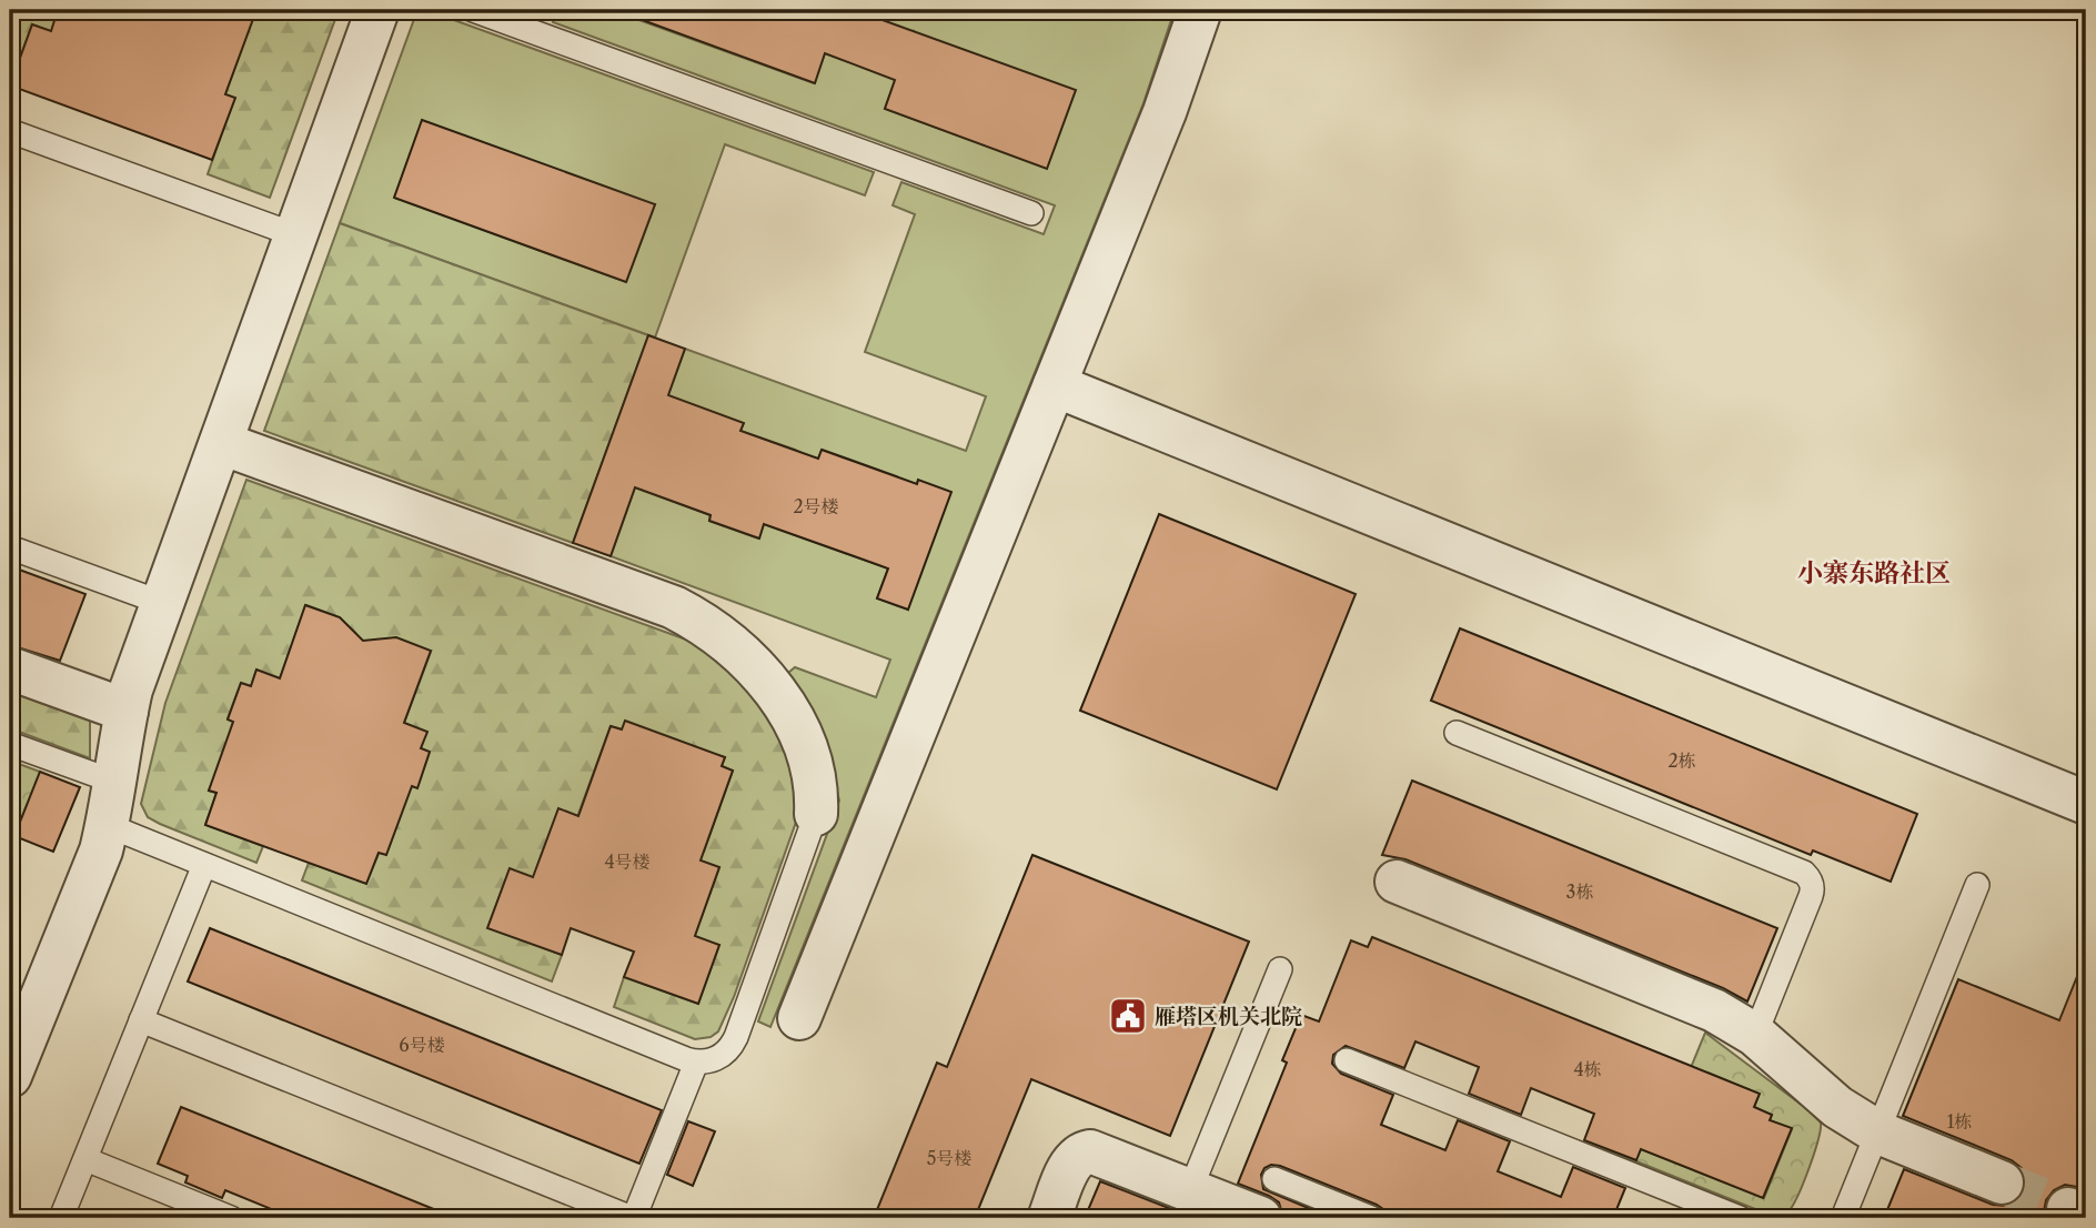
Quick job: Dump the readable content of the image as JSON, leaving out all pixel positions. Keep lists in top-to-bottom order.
{
  "districts": ["小寨东路社区"],
  "places": {
    "public building": ["雁塔区机关北院"]
  },
  "house_numbers": [
    "2号楼",
    "2栋",
    "4号楼",
    "3栋",
    "6号楼",
    "4栋",
    "1栋",
    "5号楼"
  ]
}
